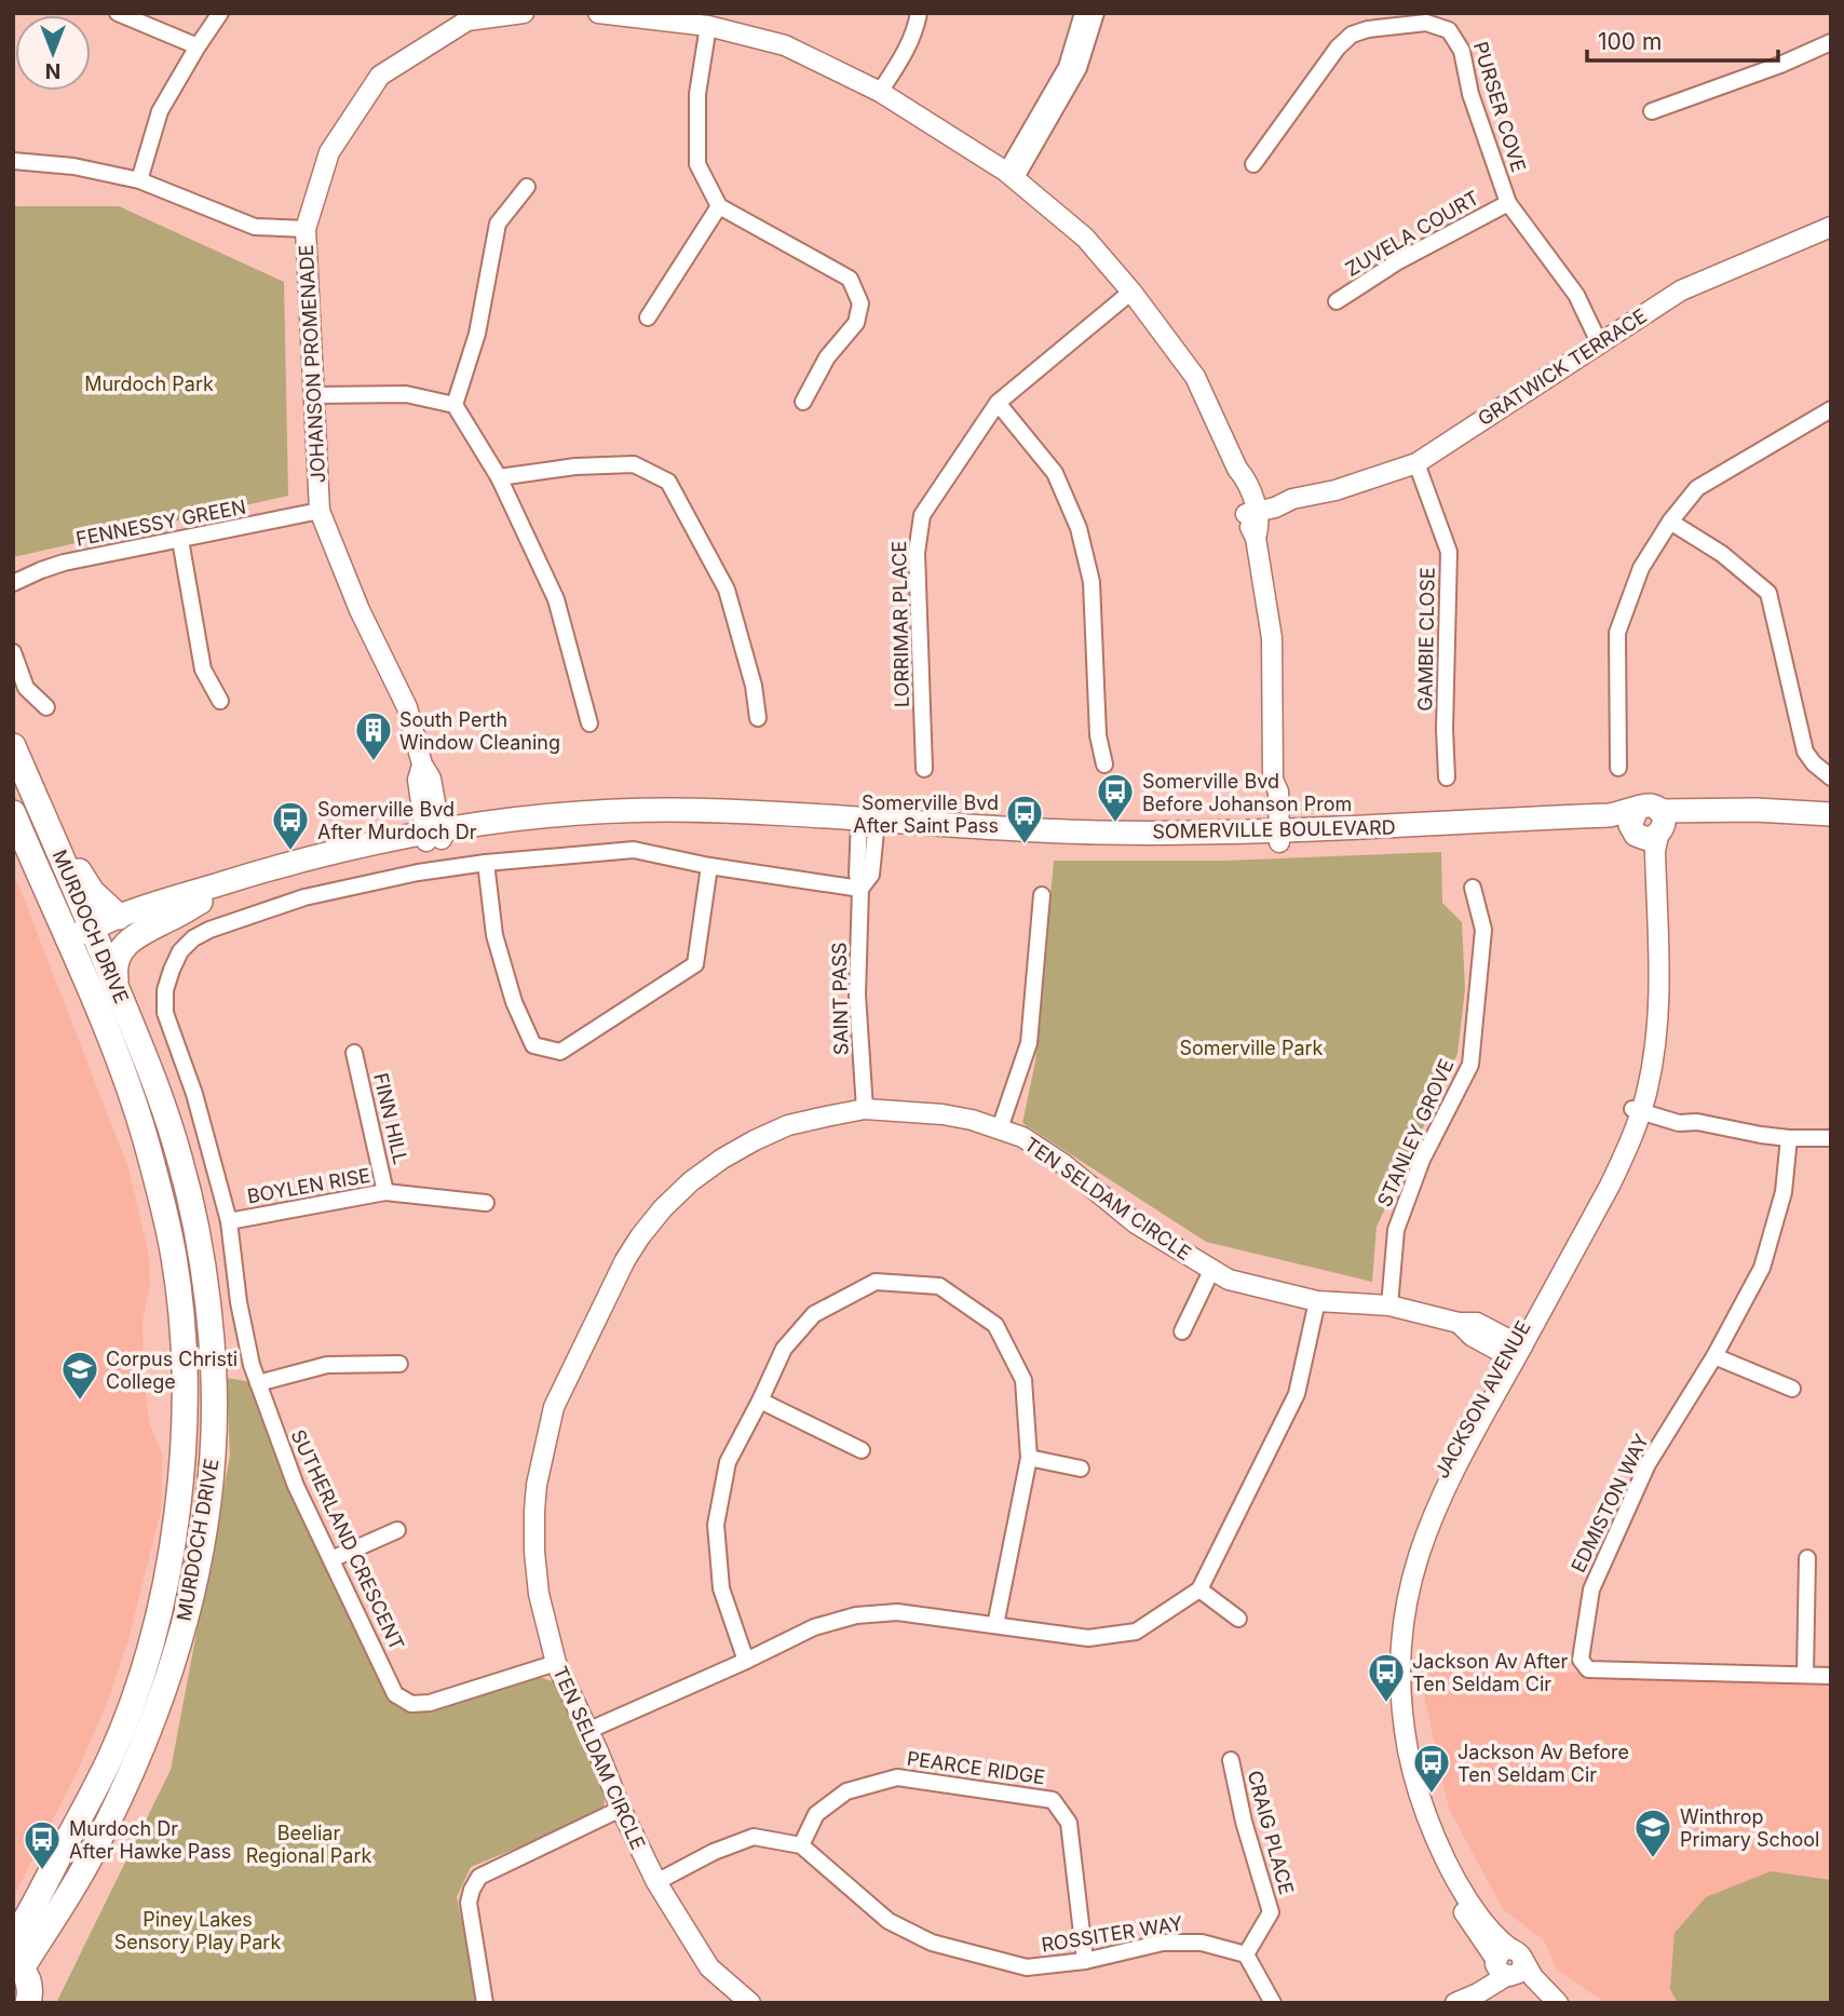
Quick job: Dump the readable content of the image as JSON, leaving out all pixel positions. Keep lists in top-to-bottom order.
{
  "streets": {
    "main road": ["SOMERVILLE BOULEVARD", "MURDOCH DRIVE"],
    "street": [
      "PURSER COVE",
      "ZUVELA COURT",
      "JOHANSON PROMENADE",
      "GRATWICK TERRACE",
      "FENNESSY GREEN",
      "LORRIMAR PLACE",
      "GAMBIE CLOSE",
      "SAINT PASS",
      "FINN HILL",
      "STANLEY GROVE",
      "BOYLEN RISE",
      "TEN SELDAM CIRCLE",
      "JACKSON AVENUE",
      "EDMISTON WAY",
      "SUTHERLAND CRESCENT",
      "PEARCE RIDGE",
      "CRAIG PLACE",
      "ROSSITER WAY"
    ]
  },
  "crossings": [
    ["PURSER COVE", "ZUVELA COURT"],
    ["PURSER COVE", "GRATWICK TERRACE"],
    ["JOHANSON PROMENADE", "FENNESSY GREEN"],
    ["JOHANSON PROMENADE", "SOMERVILLE BOULEVARD"],
    ["GRATWICK TERRACE", "GAMBIE CLOSE"],
    ["SOMERVILLE BOULEVARD", "MURDOCH DRIVE"],
    ["SOMERVILLE BOULEVARD", "SAINT PASS"],
    ["SOMERVILLE BOULEVARD", "JACKSON AVENUE"],
    ["SAINT PASS", "TEN SELDAM CIRCLE"],
    ["SAINT PASS", "SUTHERLAND CRESCENT"],
    ["FINN HILL", "BOYLEN RISE"],
    ["STANLEY GROVE", "TEN SELDAM CIRCLE"],
    ["BOYLEN RISE", "SUTHERLAND CRESCENT"],
    ["TEN SELDAM CIRCLE", "JACKSON AVENUE"],
    ["TEN SELDAM CIRCLE", "SUTHERLAND CRESCENT"],
    ["PEARCE RIDGE", "ROSSITER WAY"],
    ["CRAIG PLACE", "ROSSITER WAY"]
  ],
  "parks": [
    "Murdoch Park",
    "Somerville Park",
    "Beeliar Regional Park",
    "Piney Lakes Sensory Play Park"
  ],
  "places": {
    "building": ["South Perth Window Cleaning"],
    "bus stop": [
      "Somerville Bvd Before Johanson Prom",
      "Somerville Bvd After Saint Pass",
      "Somerville Bvd After Murdoch Dr",
      "Jackson Av After Ten Seldam Cir",
      "Jackson Av Before Ten Seldam Cir",
      "Murdoch Dr After Hawke Pass"
    ],
    "school or university": ["Corpus Christi College", "Winthrop Primary School"]
  },
  "scale_bar": "100 m",
  "north": "bottom"
}
